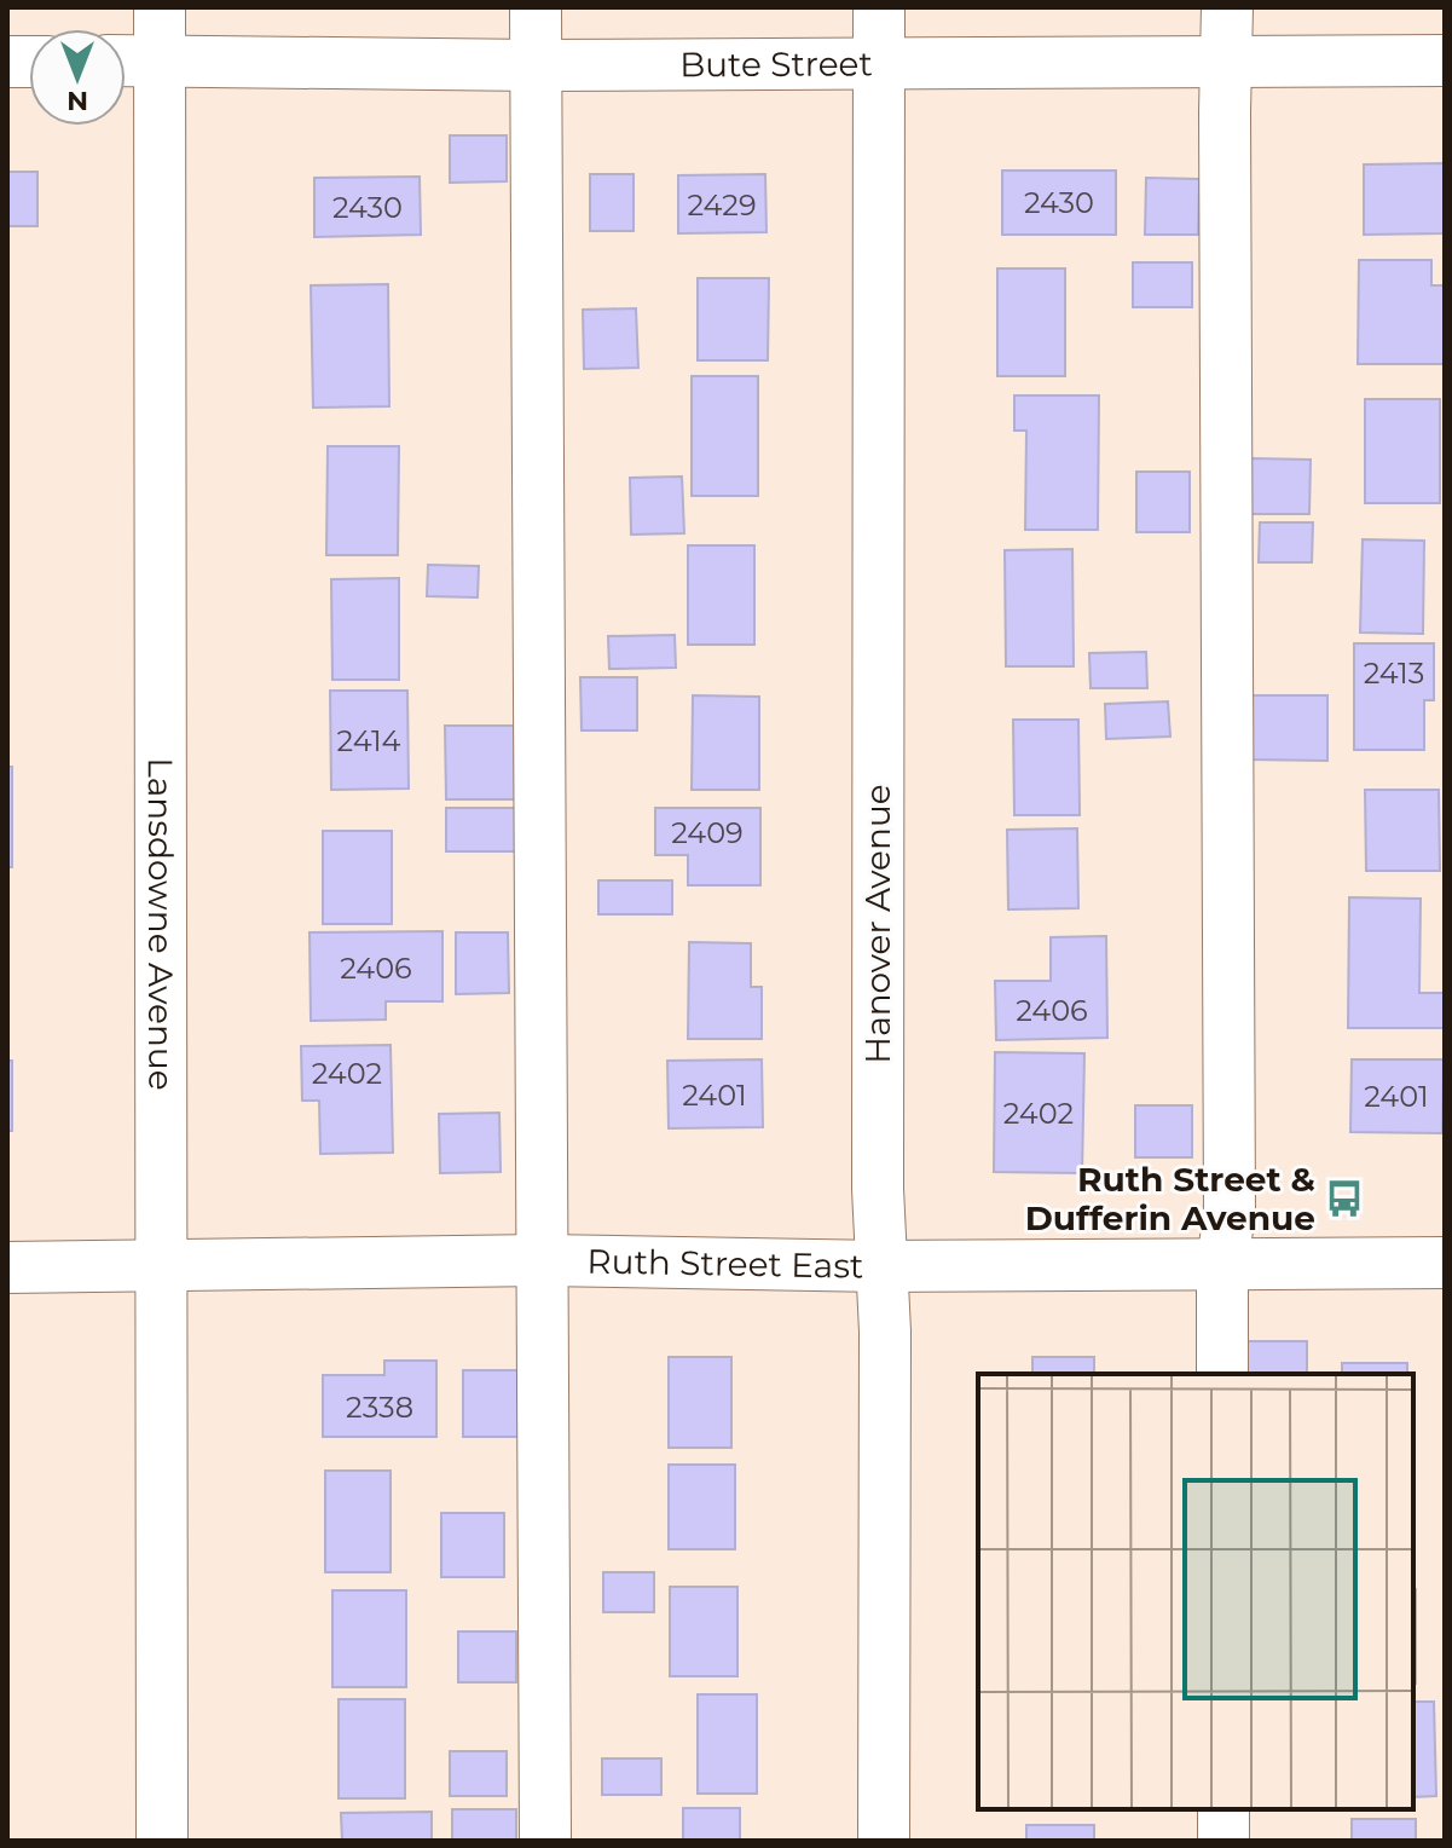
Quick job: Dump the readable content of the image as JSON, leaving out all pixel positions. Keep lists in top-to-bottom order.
{
  "streets": {
    "street": [
      "Bute Street",
      "Lansdowne Avenue",
      "Hanover Avenue",
      "Ruth Street East"
    ]
  },
  "crossings": [
    ["Bute Street", "Lansdowne Avenue"],
    ["Bute Street", "Hanover Avenue"],
    ["Lansdowne Avenue", "Ruth Street East"],
    ["Hanover Avenue", "Ruth Street East"]
  ],
  "places": {
    "bus stop": ["Ruth Street & Dufferin Avenue"]
  },
  "house_numbers": [
    "2430",
    "2429",
    "2430",
    "2413",
    "2414",
    "2409",
    "2406",
    "2406",
    "2402",
    "2401",
    "2401",
    "2402",
    "2338"
  ],
  "north": "bottom"
}
